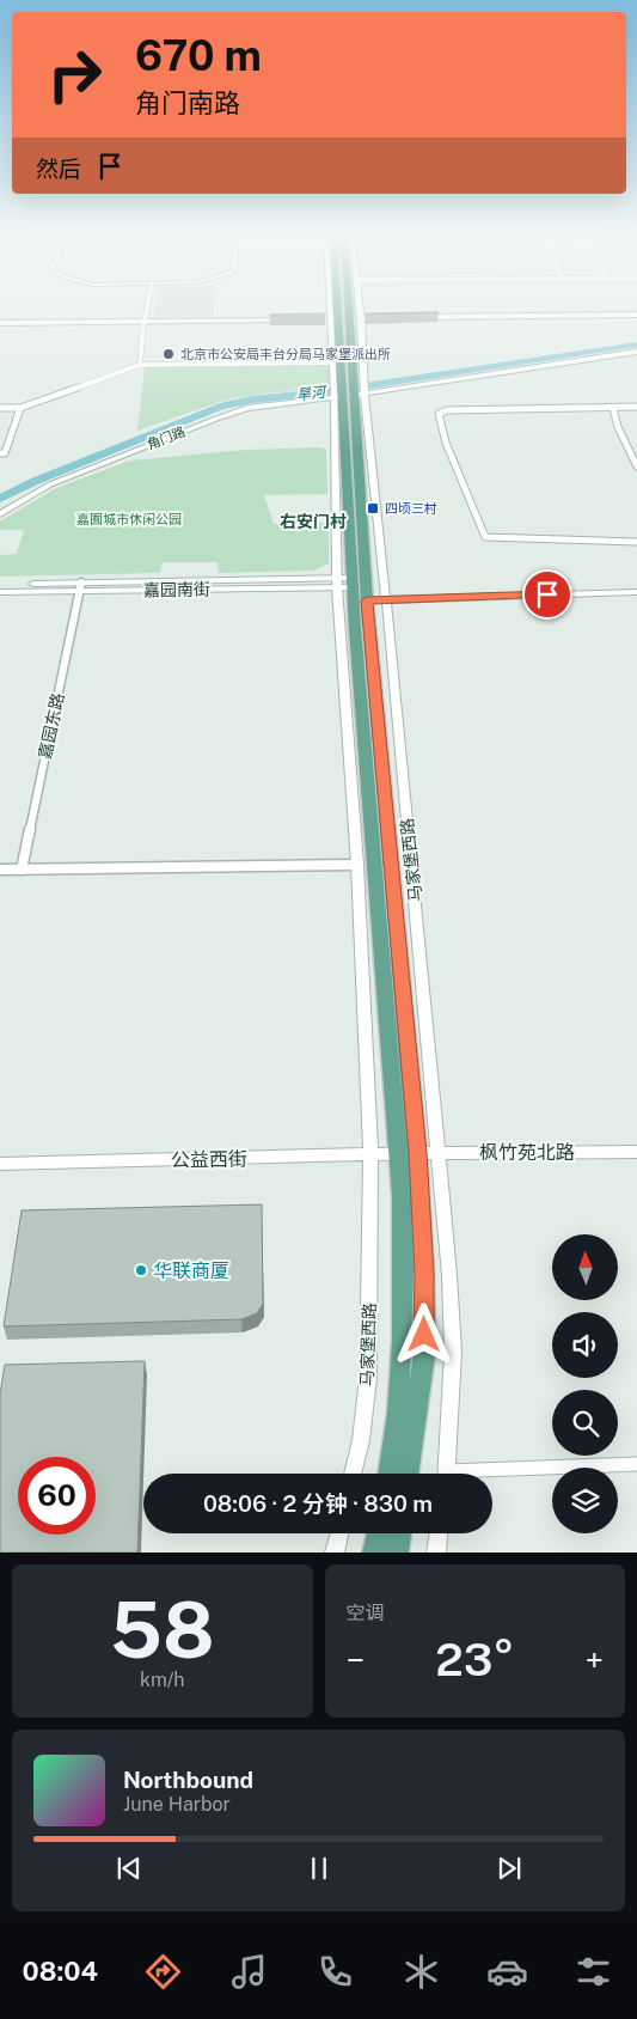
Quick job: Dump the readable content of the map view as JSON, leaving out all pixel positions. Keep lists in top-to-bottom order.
{
  "streets": {
    "main road": ["嘉园南街", "马家堡西路"],
    "street": [
      "角门路",
      "嘉园东路",
      "枫竹苑北路",
      "公益西街"
    ]
  },
  "crossings": [
    ["角门路", "马家堡西路"],
    ["嘉园南街", "嘉园东路"],
    ["嘉园南街", "马家堡西路"],
    ["马家堡西路", "枫竹苑北路"],
    ["马家堡西路", "公益西街"],
    ["枫竹苑北路", "公益西街"]
  ],
  "districts": ["右安门村"],
  "water": ["旱河"],
  "parks": ["嘉囿城市休闲公园"],
  "places": {
    "other": ["北京市公安局丰台分局马家堡派出所", "华联商厦"],
    "transit": ["四顷三村"]
  },
  "north": "top",
  "page": {
    "turn": ["670 m", "角门南路"],
    "then": "然后",
    "limit": "60",
    "trip": "08:06 · 2 分钟 · 830 m",
    "tile": [
      ["58", "km/h"],
      "空调"
    ],
    "heat": ["−", "23°", "+"],
    "song": ["Northbound", "June Harbor"],
    "tabs": "08:04"
  }
}
